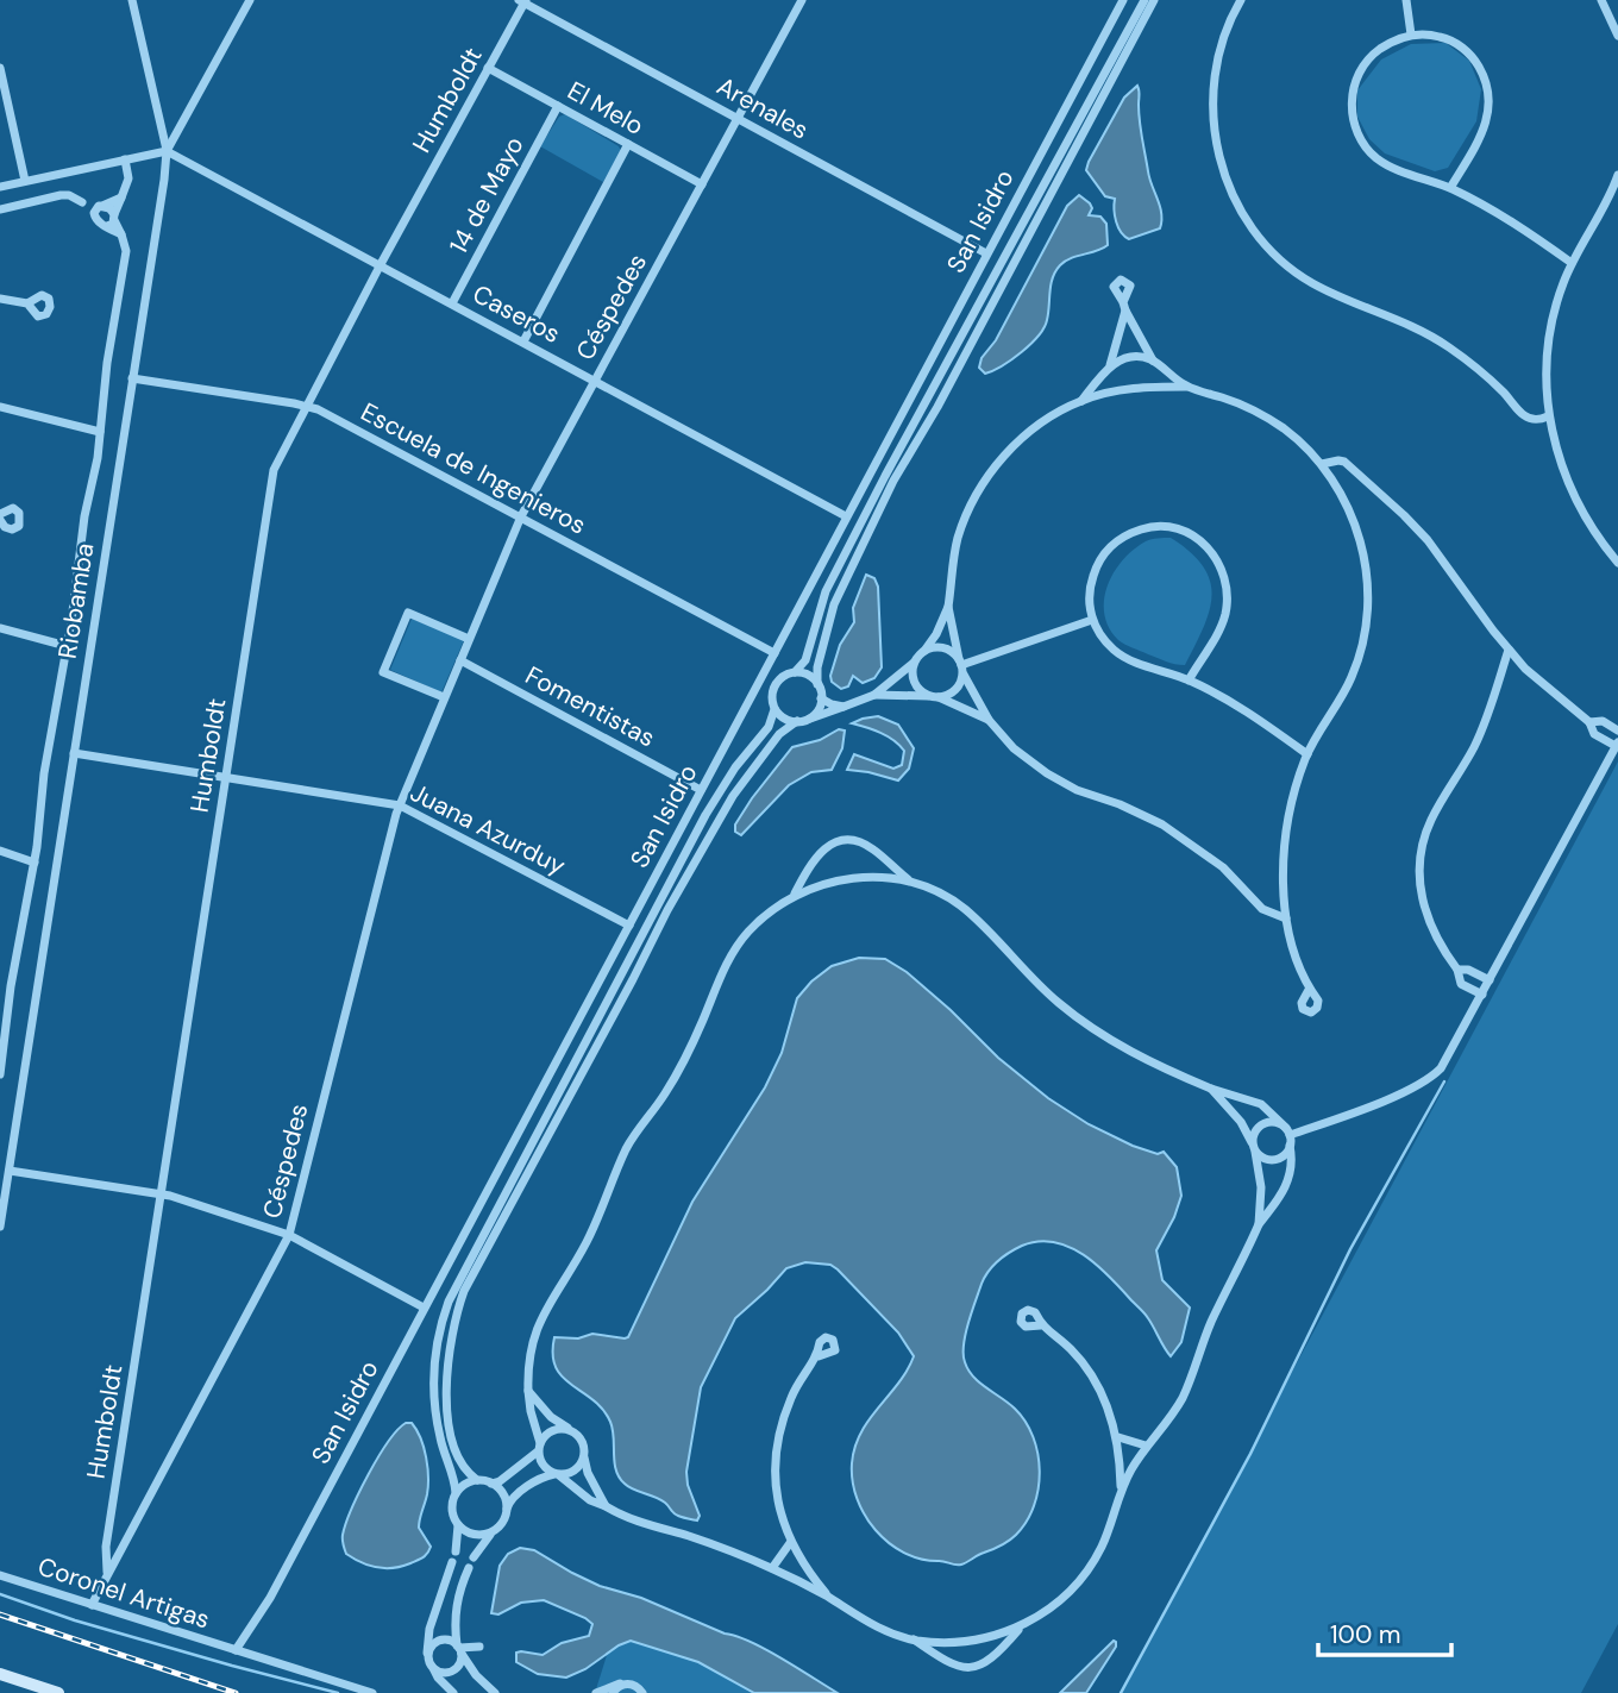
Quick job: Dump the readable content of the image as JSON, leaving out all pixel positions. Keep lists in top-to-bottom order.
{
  "streets": {
    "street": [
      "Humboldt",
      "El Melo",
      "Arenales",
      "14 de Mayo",
      "San Isidro",
      "Céspedes",
      "Caseros",
      "Escuela de Ingenieros",
      "Riobamba",
      "Fomentistas",
      "Juana Azurduy",
      "Coronel Artigas"
    ]
  },
  "crossings": [
    ["Humboldt", "El Melo"],
    ["Humboldt", "Arenales"],
    ["Humboldt", "Céspedes"],
    ["Humboldt", "Caseros"],
    ["Humboldt", "Escuela de Ingenieros"],
    ["Humboldt", "Juana Azurduy"],
    ["El Melo", "14 de Mayo"],
    ["El Melo", "Céspedes"],
    ["Arenales", "San Isidro"],
    ["Arenales", "Céspedes"],
    ["14 de Mayo", "Caseros"],
    ["San Isidro", "Caseros"],
    ["San Isidro", "Escuela de Ingenieros"],
    ["San Isidro", "Fomentistas"],
    ["San Isidro", "Juana Azurduy"],
    ["San Isidro", "Coronel Artigas"],
    ["Céspedes", "Caseros"],
    ["Céspedes", "Escuela de Ingenieros"],
    ["Céspedes", "Fomentistas"],
    ["Céspedes", "Juana Azurduy"],
    ["Céspedes", "Coronel Artigas"],
    ["Caseros", "Riobamba"],
    ["Escuela de Ingenieros", "Riobamba"],
    ["Riobamba", "Juana Azurduy"]
  ],
  "scale_bar": "100 m"
}
